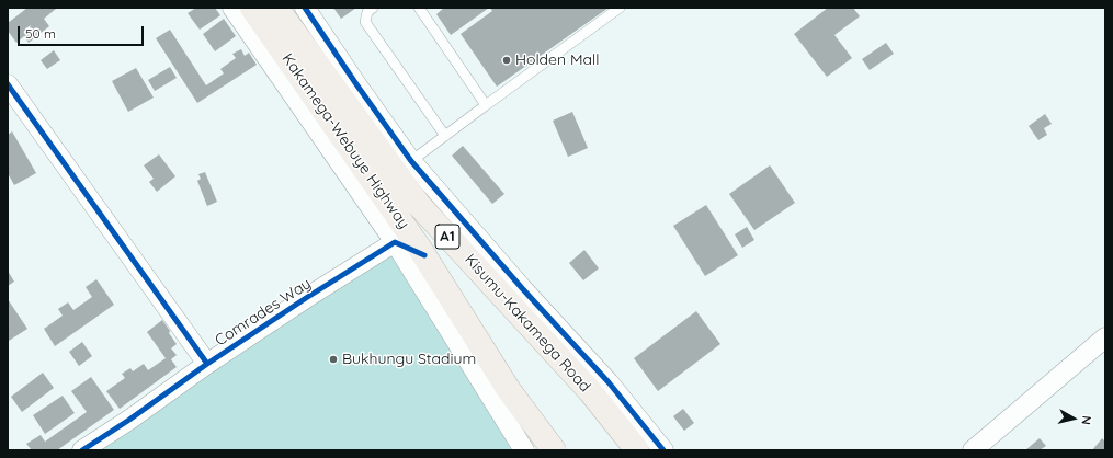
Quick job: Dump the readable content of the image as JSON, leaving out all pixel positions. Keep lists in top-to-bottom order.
{
  "streets": {
    "highway": ["Kakamega-Webuye Highway", "A1", "Kisumu-Kakamega Road"],
    "street": ["Comrades Way"]
  },
  "places": ["Holden Mall", "Bukhungu Stadium"],
  "scale_bar": "50 m",
  "north": "right"
}
